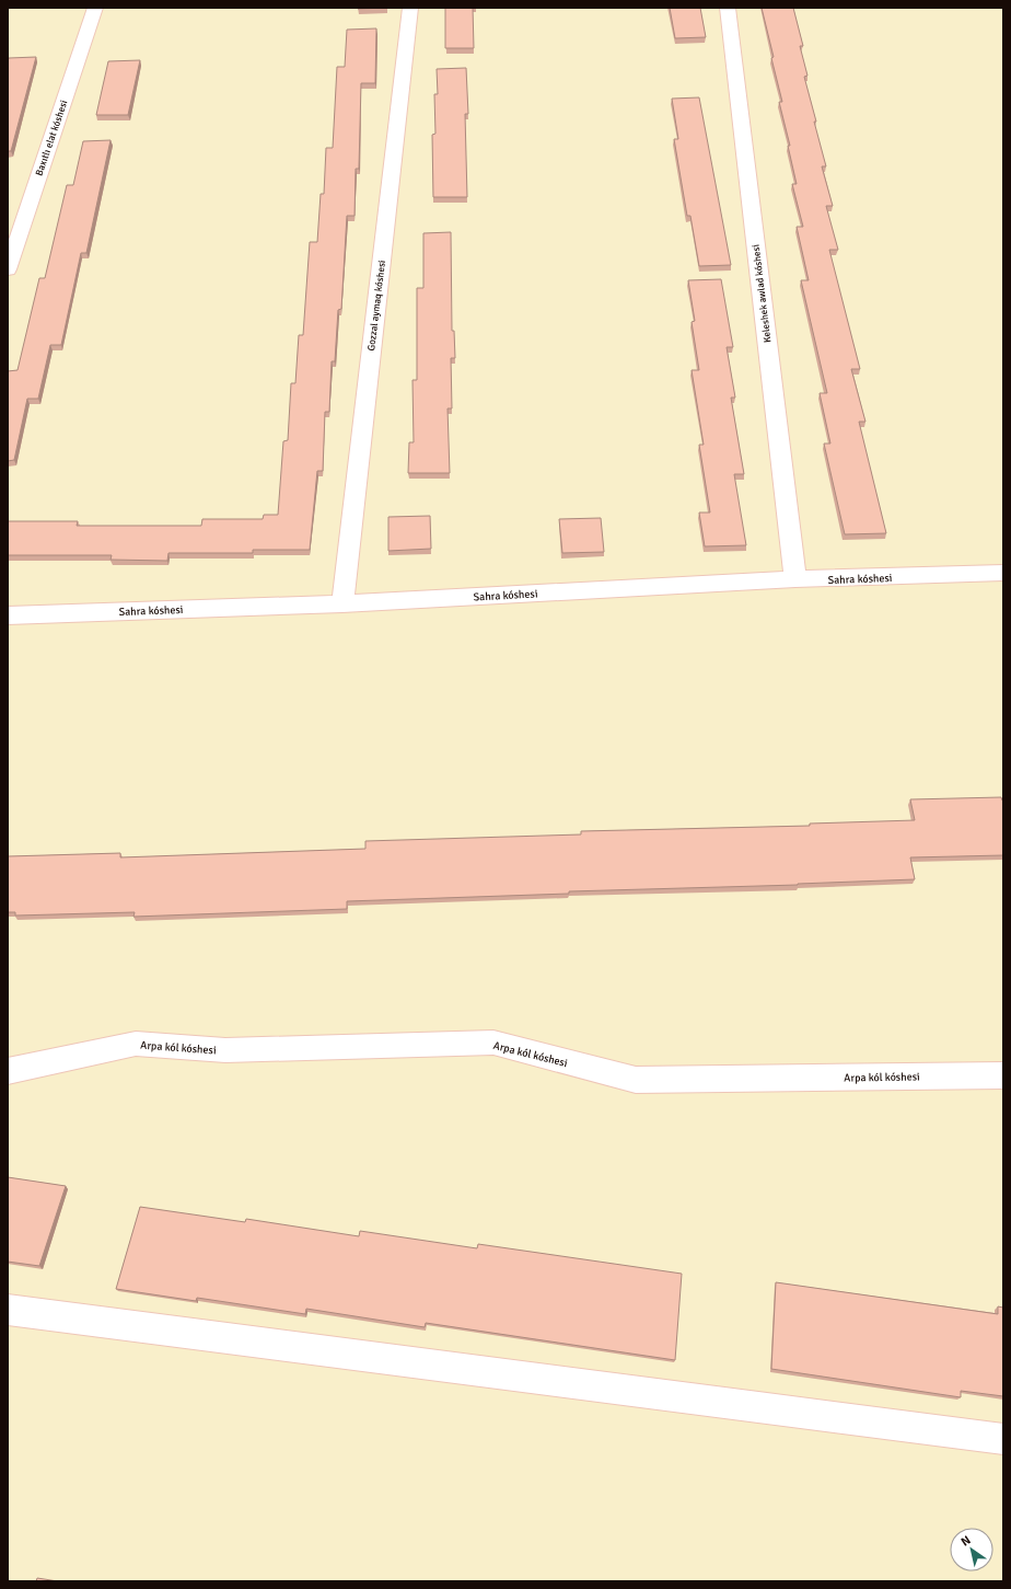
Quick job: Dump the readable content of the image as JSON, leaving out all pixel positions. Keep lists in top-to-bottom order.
{
  "streets": {
    "street": [
      "Baxıtlı elat kóshesi",
      "Keleshek awlad kóshesi",
      "Gozzal aymaq kóshesi",
      "Sahra kóshesi",
      "Arpa kól kóshesi"
    ]
  },
  "crossings": [
    ["Keleshek awlad kóshesi", "Sahra kóshesi"],
    ["Gozzal aymaq kóshesi", "Sahra kóshesi"]
  ],
  "north": "top left"
}
